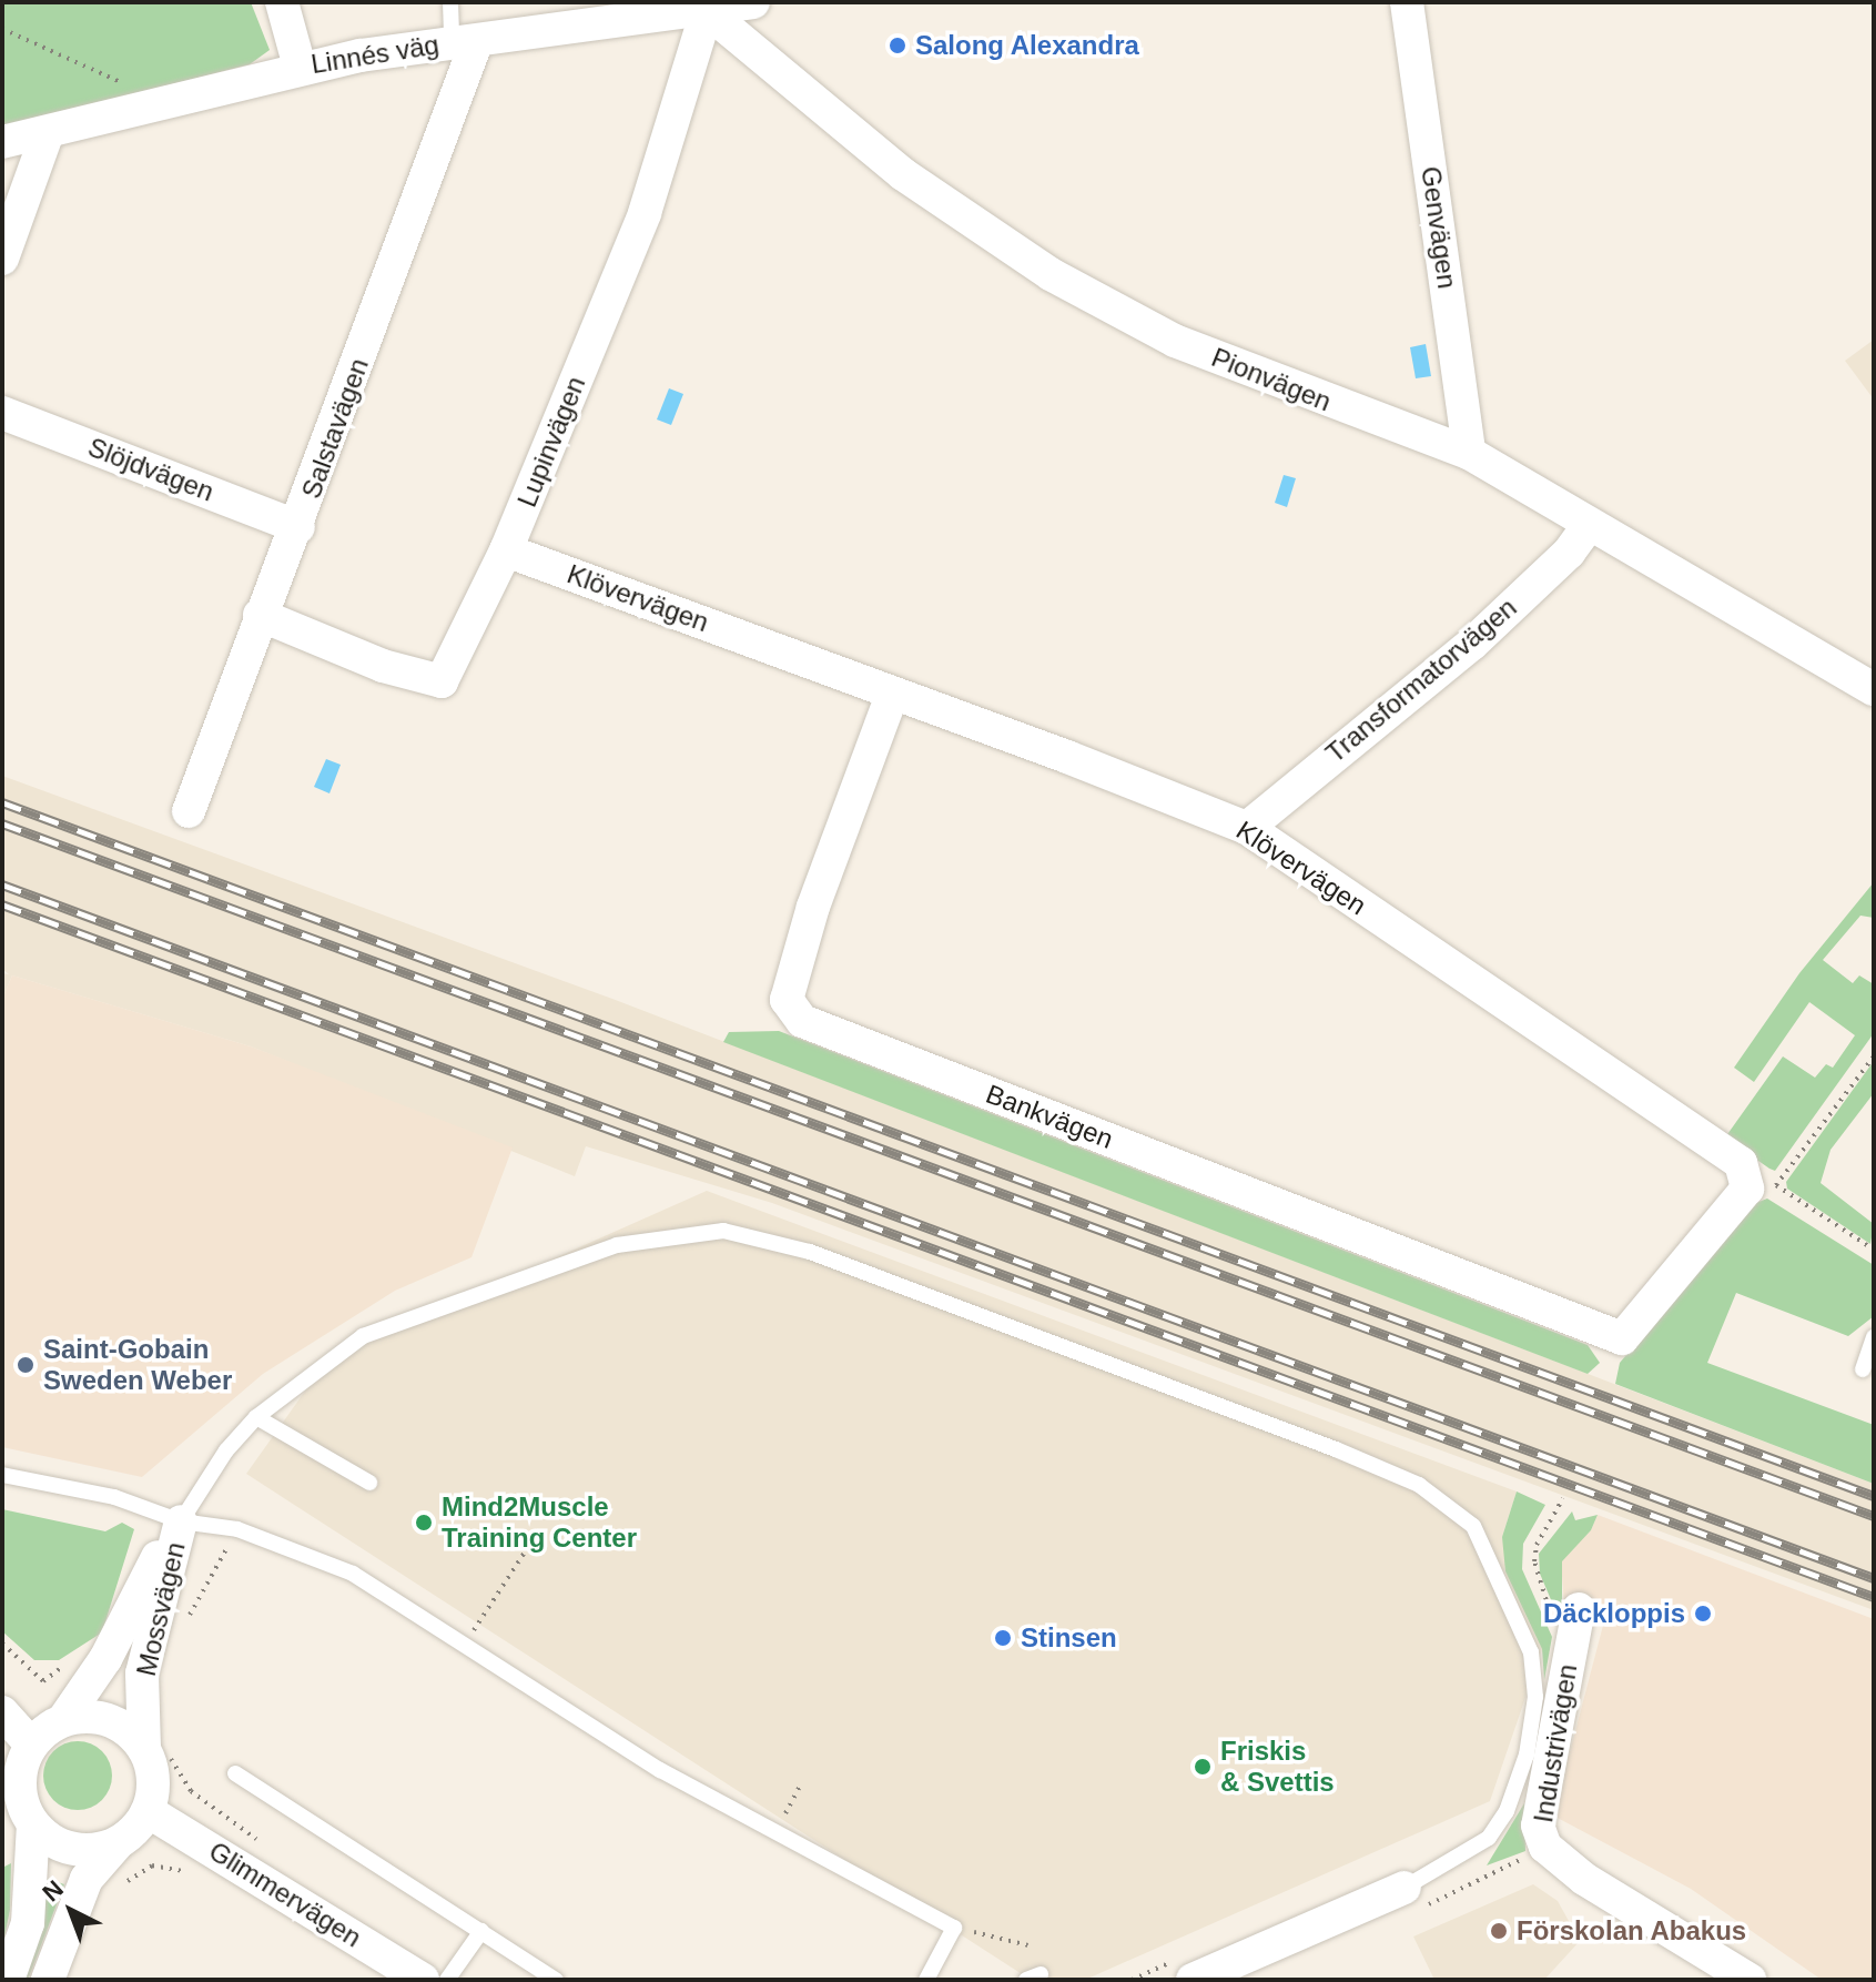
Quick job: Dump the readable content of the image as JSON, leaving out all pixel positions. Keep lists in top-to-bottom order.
{
  "streets": {
    "street": [
      "Linnés väg",
      "Genvägen",
      "Pionvägen",
      "Salstavägen",
      "Lupinvägen",
      "Slöjdvägen",
      "Klövervägen",
      "Transformatorvägen",
      "Bankvägen",
      "Mossvägen",
      "Industrivägen",
      "Glimmervägen"
    ]
  },
  "crossings": [
    ["Linnés väg", "Pionvägen"],
    ["Linnés väg", "Salstavägen"],
    ["Linnés väg", "Lupinvägen"],
    ["Genvägen", "Pionvägen"],
    ["Pionvägen", "Lupinvägen"],
    ["Pionvägen", "Transformatorvägen"],
    ["Salstavägen", "Lupinvägen"],
    ["Salstavägen", "Slöjdvägen"],
    ["Lupinvägen", "Klövervägen"],
    ["Klövervägen", "Transformatorvägen"],
    ["Klövervägen", "Bankvägen"],
    ["Mossvägen", "Glimmervägen"]
  ],
  "places": [
    "Salong Alexandra",
    "Saint-Gobain Sweden Weber",
    "Mind2Muscle Training Center",
    "Däckloppis",
    "Stinsen",
    "Friskis & Svettis",
    "Förskolan Abakus"
  ],
  "north": "top left"
}
